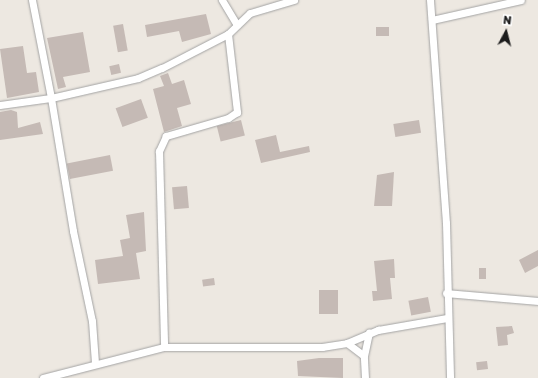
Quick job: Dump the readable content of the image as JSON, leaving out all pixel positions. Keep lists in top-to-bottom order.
{
  "north": "top"
}
